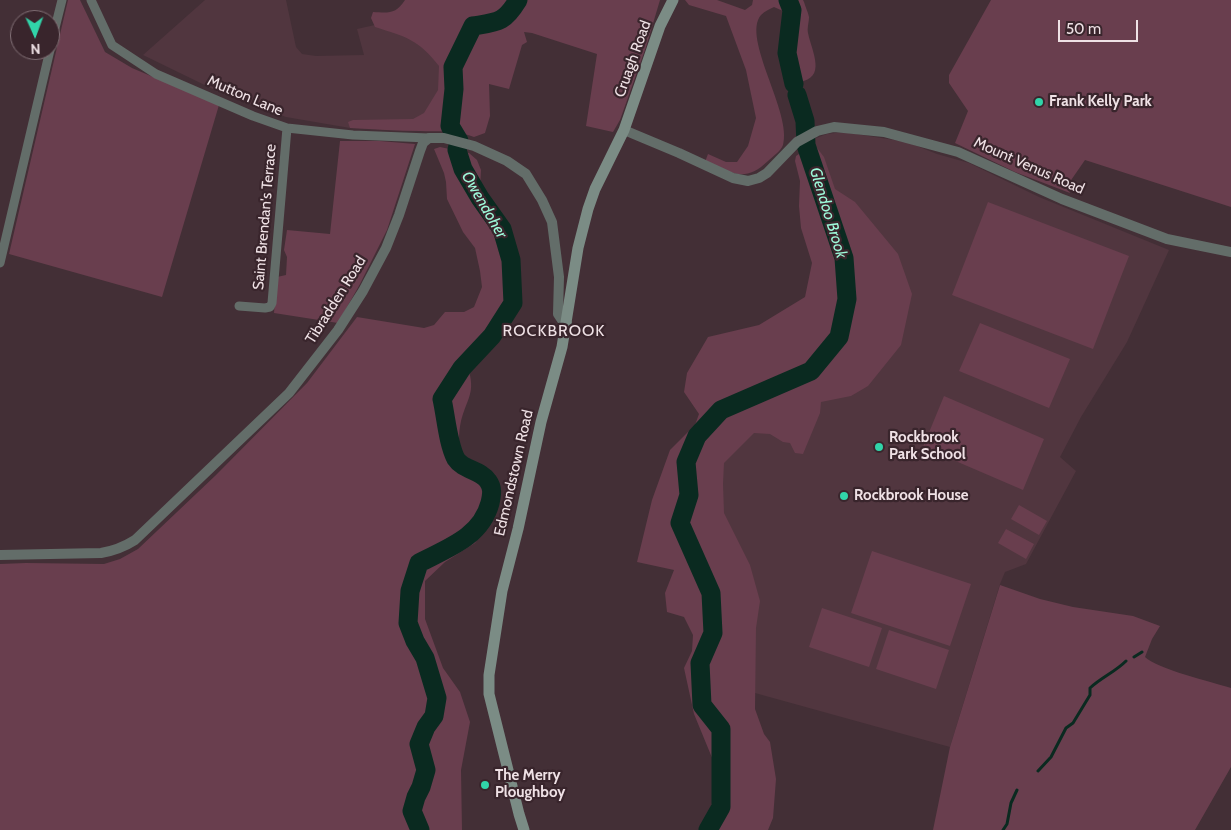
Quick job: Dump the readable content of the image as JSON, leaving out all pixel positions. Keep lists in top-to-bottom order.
{
  "streets": {
    "main road": ["Cruagh Road", "Edmondstown Road"],
    "street": [
      "Mutton Lane",
      "Mount Venus Road",
      "Saint Brendan's Terrace",
      "Tibradden Road"
    ]
  },
  "crossings": [
    ["Cruagh Road", "Mount Venus Road"],
    ["Cruagh Road", "Edmondstown Road"],
    ["Mutton Lane", "Saint Brendan's Terrace"],
    ["Mutton Lane", "Tibradden Road"],
    ["Mount Venus Road", "Edmondstown Road"]
  ],
  "districts": ["ROCKBROOK"],
  "water": ["Owendoher", "Glendoo Brook"],
  "places": [
    "Frank Kelly Park",
    "Rockbrook Park School",
    "Rockbrook House",
    "The Merry Ploughboy"
  ],
  "scale_bar": "50 m",
  "north": "bottom"
}
